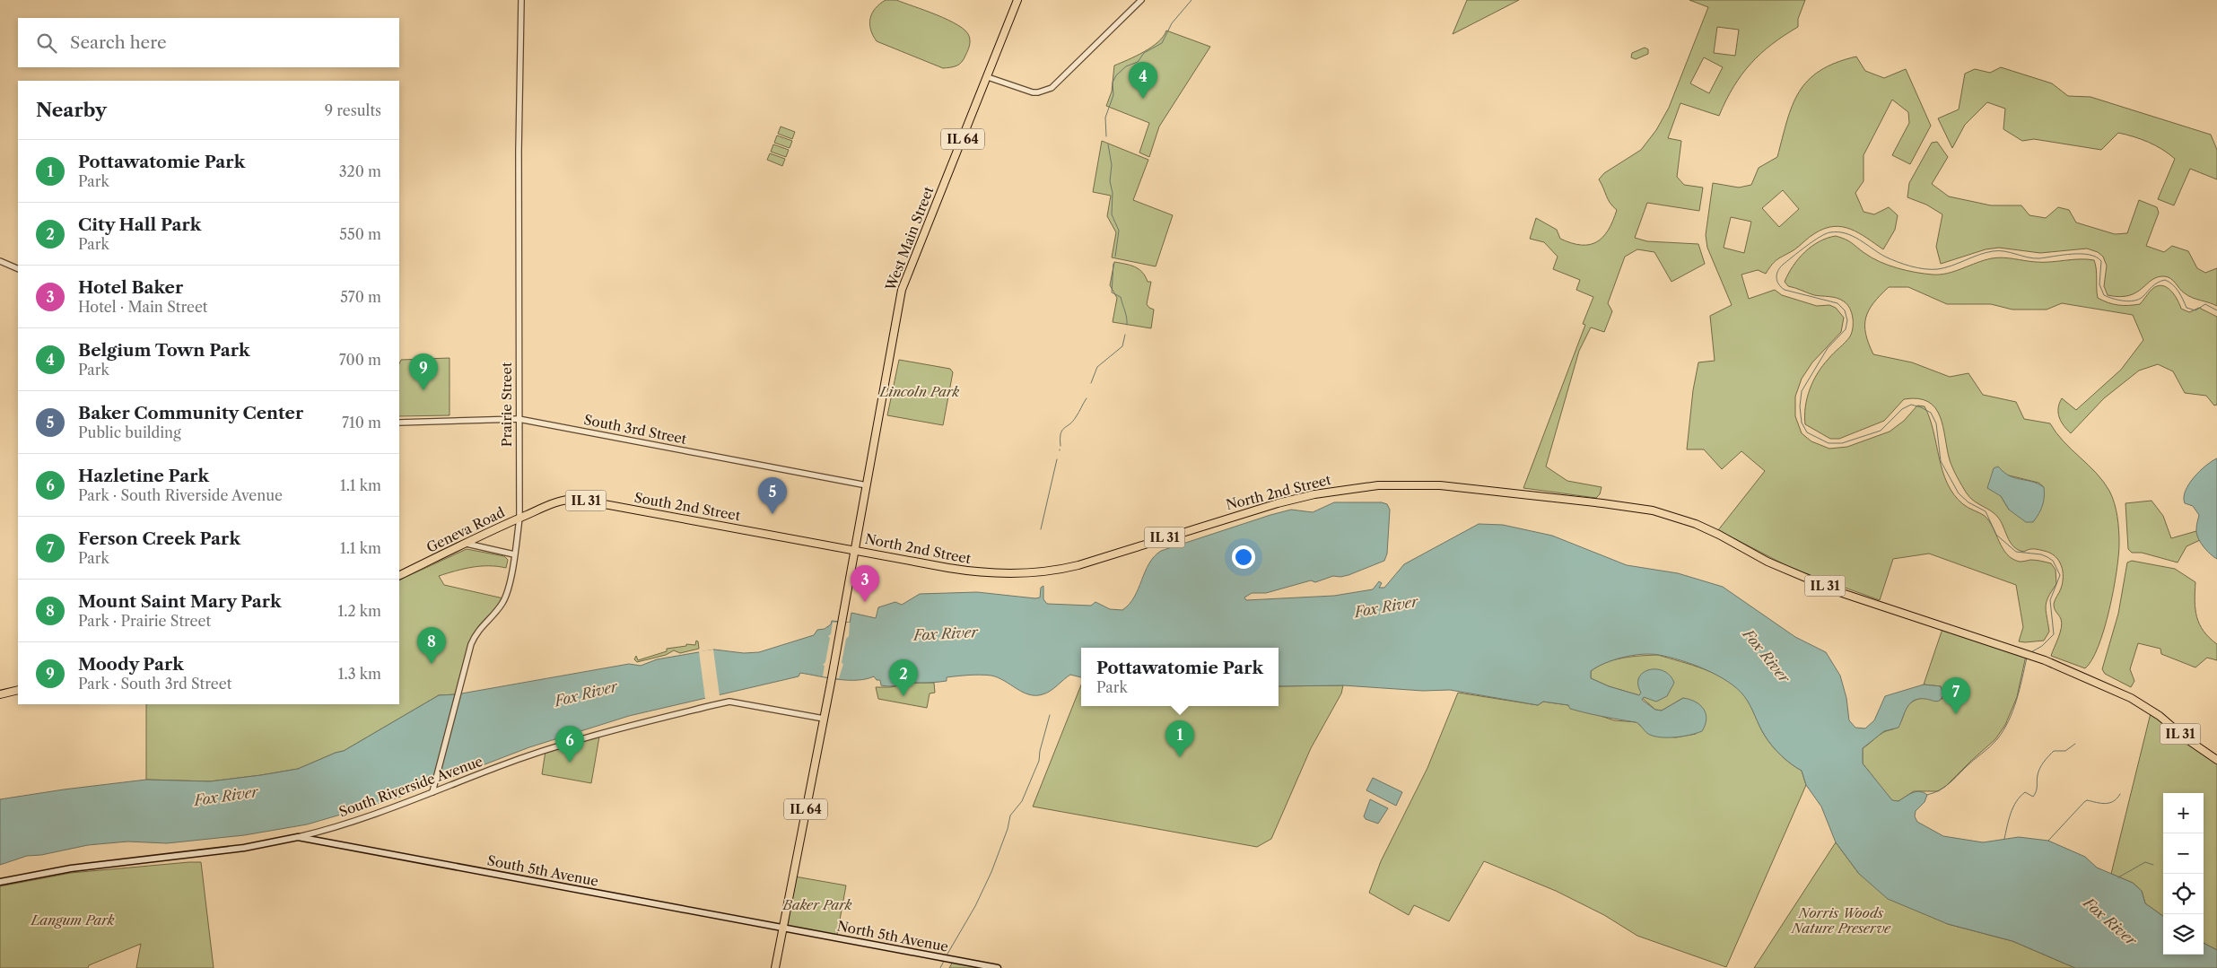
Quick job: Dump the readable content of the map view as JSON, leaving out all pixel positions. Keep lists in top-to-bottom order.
{
  "streets": {
    "main road": [
      "IL 64",
      "West Main Street",
      "North 2nd Street",
      "IL 31",
      "South 2nd Street",
      "Geneva Road",
      "South Riverside Avenue",
      "South 5th Avenue",
      "North 5th Avenue"
    ],
    "street": ["Prairie Street", "South 3rd Street"]
  },
  "crossings": [
    ["IL 64", "West Main Street"],
    ["IL 64", "North 2nd Street"],
    ["IL 64", "South 2nd Street"],
    ["IL 64", "South Riverside Avenue"],
    ["IL 64", "South 5th Avenue"],
    ["IL 64", "North 5th Avenue"],
    ["West Main Street", "South 3rd Street"],
    ["West Main Street", "North 2nd Street"],
    ["West Main Street", "South 2nd Street"],
    ["Prairie Street", "South 3rd Street"],
    ["Prairie Street", "South 2nd Street"],
    ["Prairie Street", "Geneva Road"],
    ["Prairie Street", "South Riverside Avenue"],
    ["North 2nd Street", "South 2nd Street"],
    ["South 2nd Street", "Geneva Road"],
    ["South Riverside Avenue", "South 5th Avenue"],
    ["South 5th Avenue", "North 5th Avenue"]
  ],
  "water": ["Fox River"],
  "parks": [
    "Lincoln Park",
    "Baker Park",
    "Norris Woods Nature Preserve",
    "Langum Park"
  ],
  "page": {
    "search": "Search here",
    "pins": [
      "4",
      "9",
      "5",
      "3",
      "8",
      "2",
      "7",
      "1",
      "6"
    ],
    "heading": ["Nearby", "9 results"],
    "list": [
      {
        "mark": "1",
        "name": "Pottawatomie Park",
        "note": "Park",
        "value": "320 m"
      },
      {
        "mark": "2",
        "name": "City Hall Park",
        "note": "Park",
        "value": "550 m"
      },
      {
        "mark": "3",
        "name": "Hotel Baker",
        "note": "Hotel · Main Street",
        "value": "570 m"
      },
      {
        "mark": "4",
        "name": "Belgium Town Park",
        "note": "Park",
        "value": "700 m"
      },
      {
        "mark": "5",
        "name": "Baker Community Center",
        "note": "Public building",
        "value": "710 m"
      },
      {
        "mark": "6",
        "name": "Hazletine Park",
        "note": "Park · South Riverside Avenue",
        "value": "1.1 km"
      },
      {
        "mark": "7",
        "name": "Ferson Creek Park",
        "note": "Park",
        "value": "1.1 km"
      },
      {
        "mark": "8",
        "name": "Mount Saint Mary Park",
        "note": "Park · Prairie Street",
        "value": "1.2 km"
      },
      {
        "mark": "9",
        "name": "Moody Park",
        "note": "Park · South 3rd Street",
        "value": "1.3 km"
      }
    ],
    "popup": ["Pottawatomie Park", "Park"],
    "map_buttons": ["+", "−"]
  }
}
